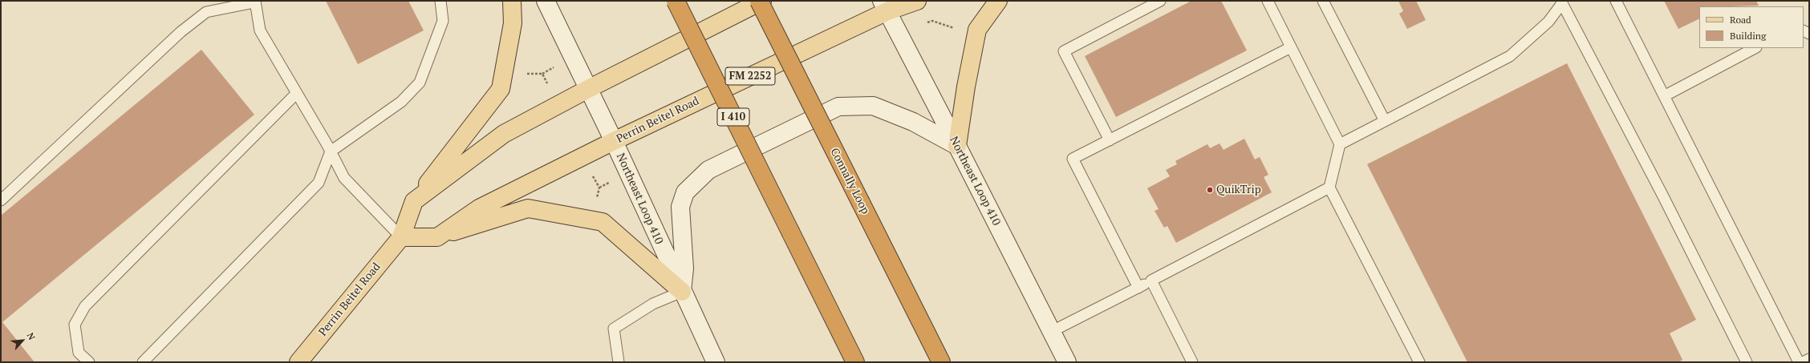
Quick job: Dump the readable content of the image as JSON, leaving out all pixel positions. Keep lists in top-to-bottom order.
{
  "streets": {
    "highway": ["I 410", "Connally Loop"],
    "main road": ["FM 2252", "Perrin Beitel Road", "Northeast Loop 410"]
  },
  "crossings": [
    ["Perrin Beitel Road", "Northeast Loop 410"]
  ],
  "places": ["QuikTrip"],
  "legend": ["Road", "Building"],
  "north": "top right"
}
